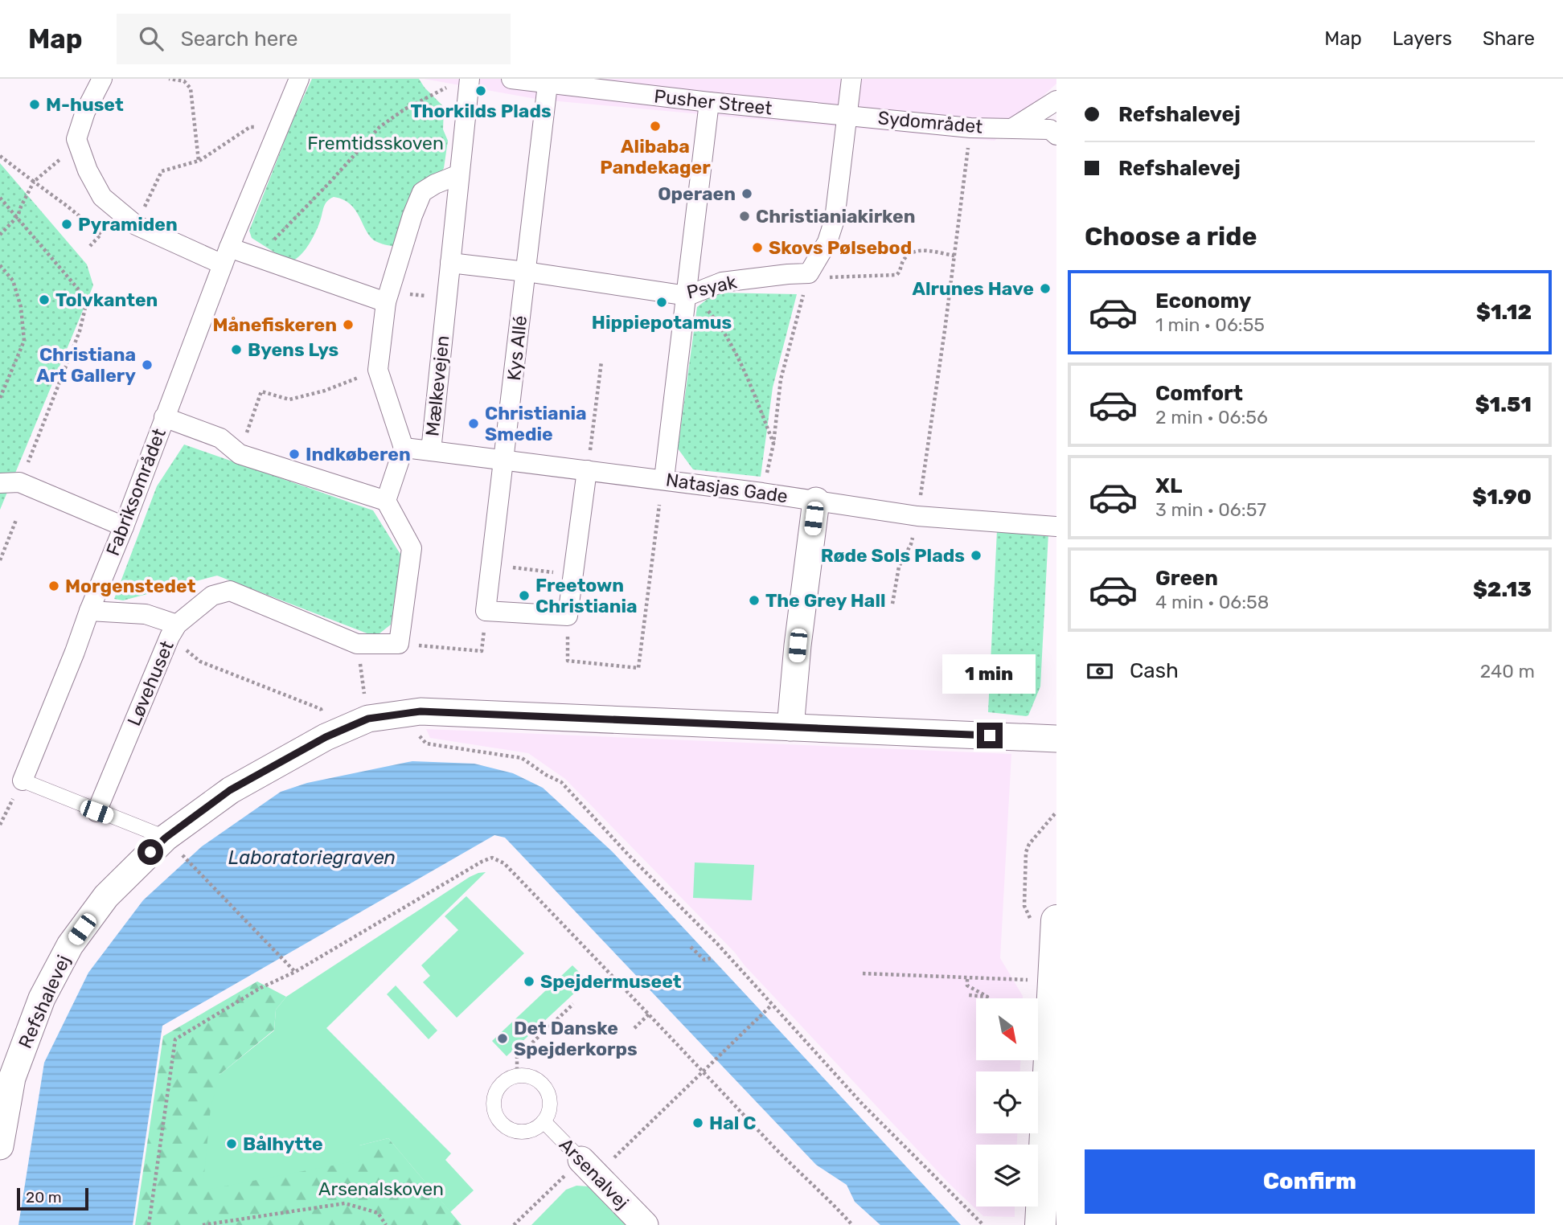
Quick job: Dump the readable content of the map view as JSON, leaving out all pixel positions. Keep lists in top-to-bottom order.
{
  "streets": {
    "street": [
      "Pusher Street",
      "Sydområdet",
      "Psyak",
      "Kys Allé",
      "Mælkevejen",
      "Natasjas Gade",
      "Fabriksområdet",
      "Løvehuset",
      "Refshalevej",
      "Arsenalvej"
    ]
  },
  "crossings": [
    ["Pusher Street", "Sydområdet"],
    ["Pusher Street", "Kys Allé"],
    ["Psyak", "Kys Allé"],
    ["Psyak", "Mælkevejen"],
    ["Kys Allé", "Natasjas Gade"],
    ["Mælkevejen", "Natasjas Gade"]
  ],
  "water": ["Laboratoriegraven"],
  "parks": ["Fremtidsskoven", "Arsenalskoven"],
  "places": [
    "Thorkilds Plads",
    "M-huset",
    "Alibaba Pandekager",
    "Operaen",
    "Christianiakirken",
    "Pyramiden",
    "Skovs Pølsebod",
    "Alrunes Have",
    "Tolvkanten",
    "Hippiepotamus",
    "Månefiskeren",
    "Byens Lys",
    "Christiana Art Gallery",
    "Christiania Smedie",
    "Indkøberen",
    "Røde Sols Plads",
    "Morgenstedet",
    "Freetown Christiania",
    "The Grey Hall",
    "Spejdermuseet",
    "Det Danske Spejderkorps",
    "Hal C",
    "Bålhytte"
  ],
  "scale_bar": "20 m",
  "north": "bottom right",
  "page": {
    "header": "Map",
    "search": "Search here",
    "nav": ["Map", "Layers", "Share"],
    "banner": ["Refshalevej", "Refshalevej"],
    "heading": "Choose a ride",
    "list": [
      {
        "name": "Economy",
        "note": "1 min · 06:55",
        "value": "$1.12"
      },
      {
        "name": "Comfort",
        "note": "2 min · 06:56",
        "value": "$1.51"
      },
      {
        "name": "XL",
        "note": "3 min · 06:57",
        "value": "$1.90"
      },
      {
        "name": "Green",
        "note": "4 min · 06:58",
        "value": "$2.13"
      }
    ],
    "pay": ["Cash", "240 m"],
    "bubble": "1 min",
    "buttons": "Confirm",
    "scale": "20 m"
  }
}
